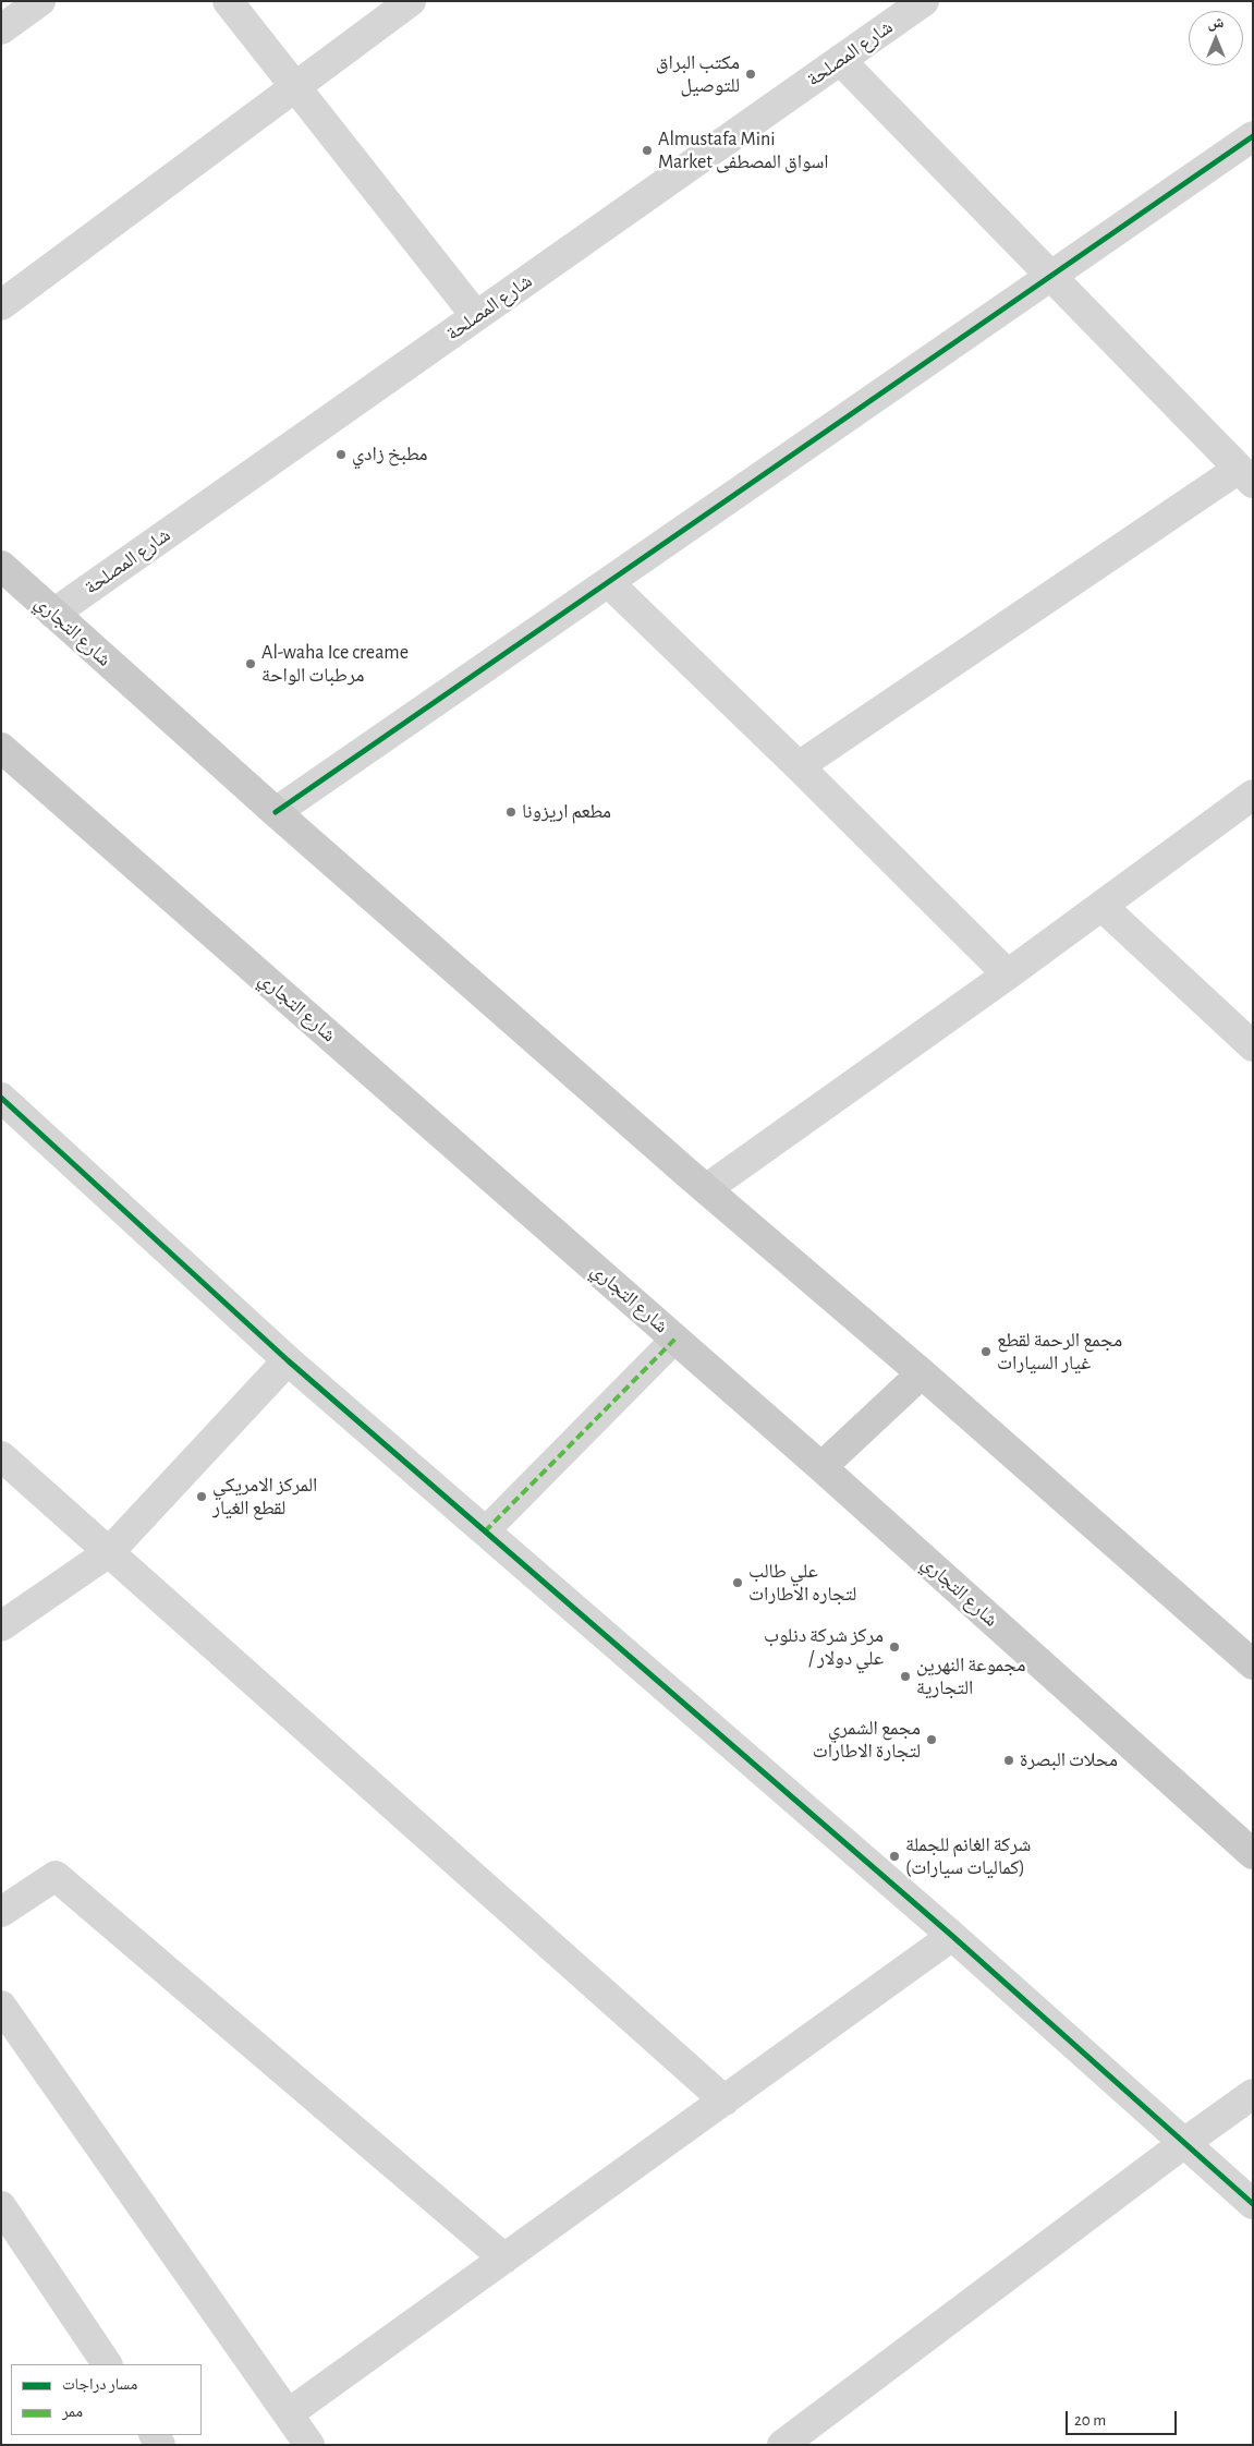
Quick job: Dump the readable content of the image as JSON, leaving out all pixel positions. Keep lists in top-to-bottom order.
{
  "streets": {
    "main road": ["شارع التجاري"],
    "street": ["شارع المصلحة"]
  },
  "crossings": [
    ["شارع المصلحة", "شارع التجاري"]
  ],
  "places": [
    "مكتب البراق للتوصيل",
    "Almustafa Mini Market اسواق المصطفى",
    "مطبخ زادي",
    "Al-waha Ice creame مرطبات الواحة",
    "مطعم اريزونا",
    "مجمع الرحمة لقطع غيار السيارات",
    "المركز الامريكي لقطع الغيار",
    "علي طالب لتجاره الاطارات",
    "مركز شركة دنلوب / علي دولار",
    "مجموعة النهرين التجارية",
    "مجمع الشمري لتجارة الاطارات",
    "محلات البصرة",
    "شركة الغانم للجملة (كماليات سيارات)"
  ],
  "legend": ["مسار دراجات", "ممر"],
  "scale_bar": "20 m",
  "north": "top"
}
